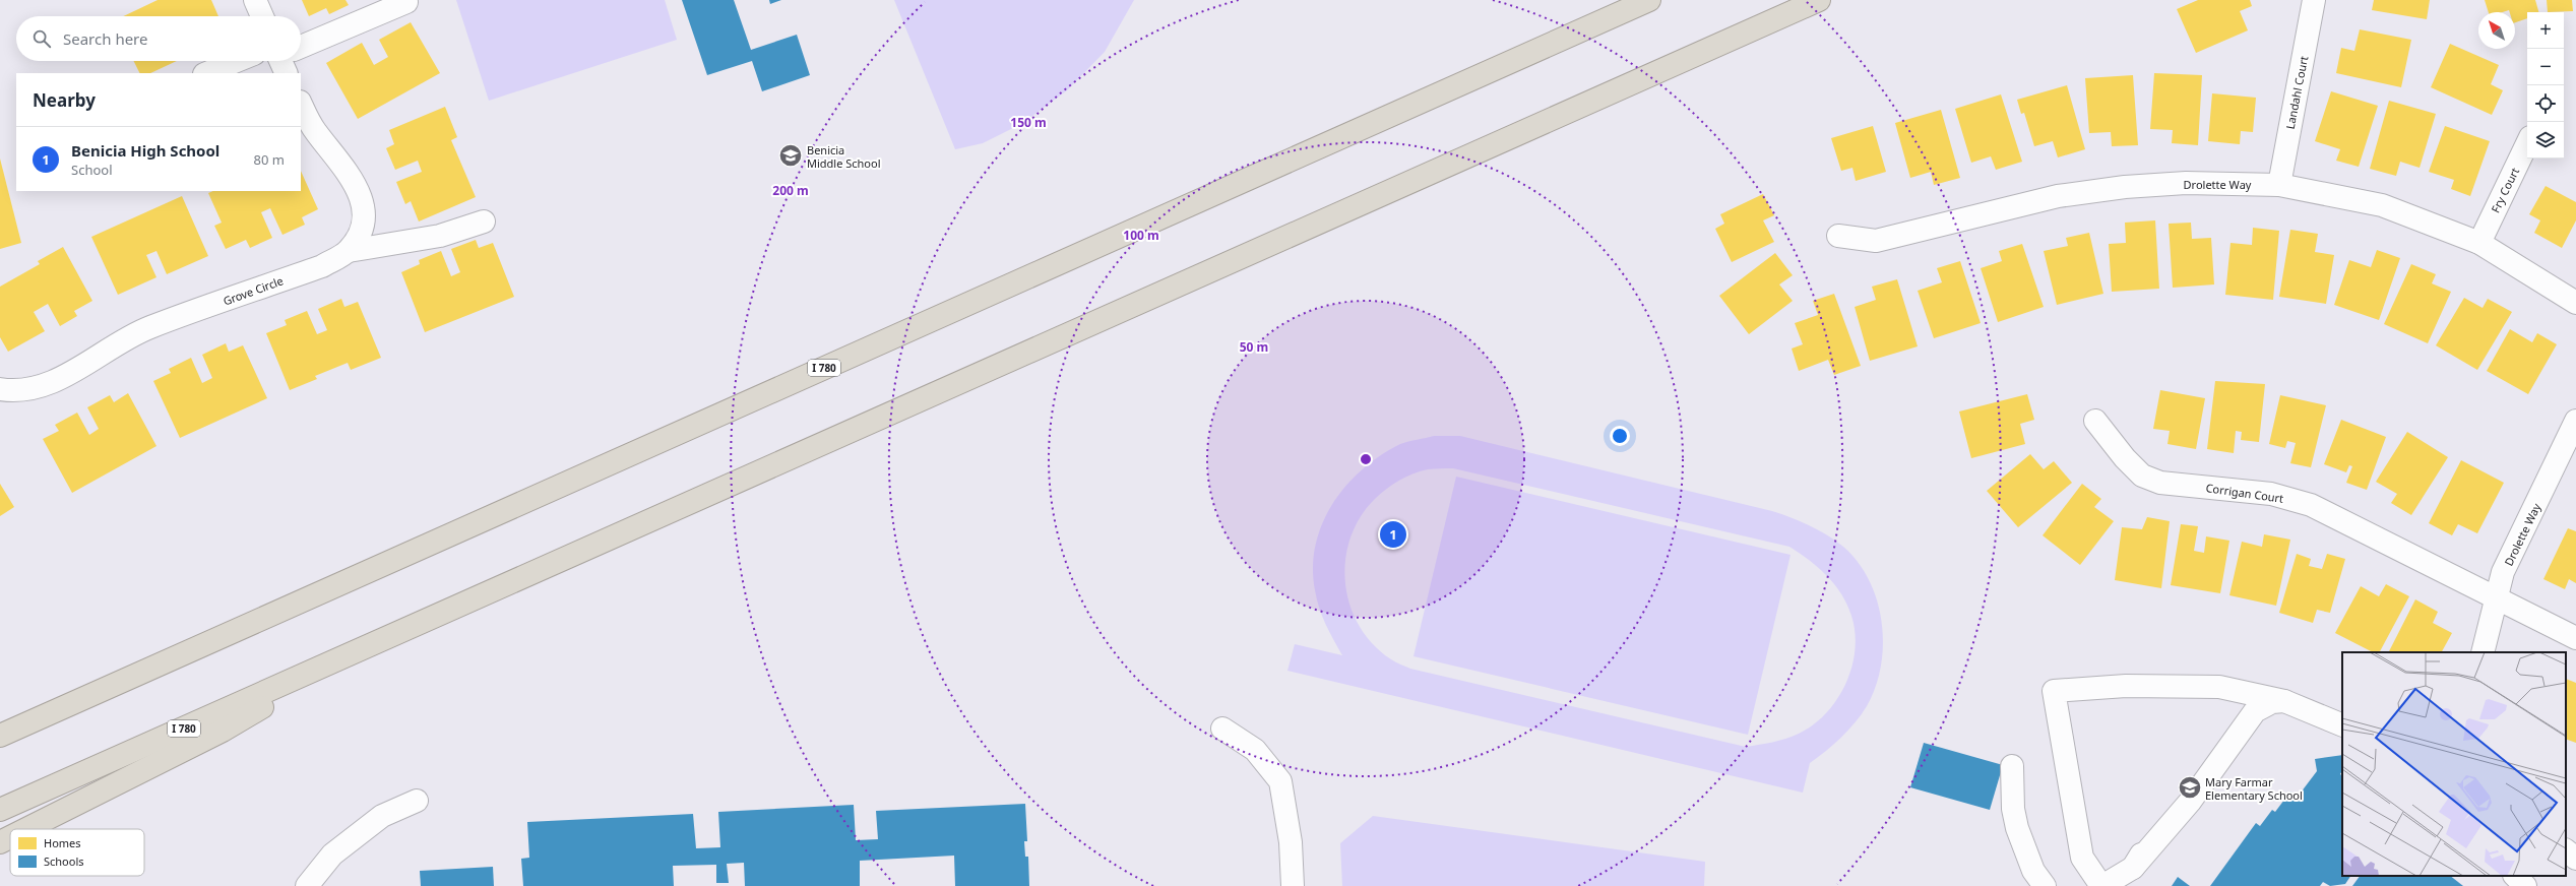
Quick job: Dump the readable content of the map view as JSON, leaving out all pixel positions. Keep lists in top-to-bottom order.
{
  "streets": {
    "highway": ["I 780"],
    "street": [
      "Landahl Court",
      "Drolette Way",
      "Fry Court",
      "Grove Circle",
      "Corrigan Court"
    ]
  },
  "crossings": [
    ["Landahl Court", "Drolette Way"],
    ["Drolette Way", "Fry Court"],
    ["Drolette Way", "Corrigan Court"]
  ],
  "places": {
    "school or university": ["Benicia Middle School", "Mary Farmar Elementary School"]
  },
  "legend": ["Homes", "Schools"],
  "north": "top left",
  "page": {
    "map_buttons": ["+", "−"],
    "search": "Search here",
    "heading": "Nearby",
    "list": [
      {
        "mark": "1",
        "name": "Benicia High School",
        "note": "School",
        "value": "80 m"
      }
    ],
    "pins": "1"
  },
  "rings": [
    "150 m",
    "200 m",
    "100 m",
    "50 m"
  ]
}
